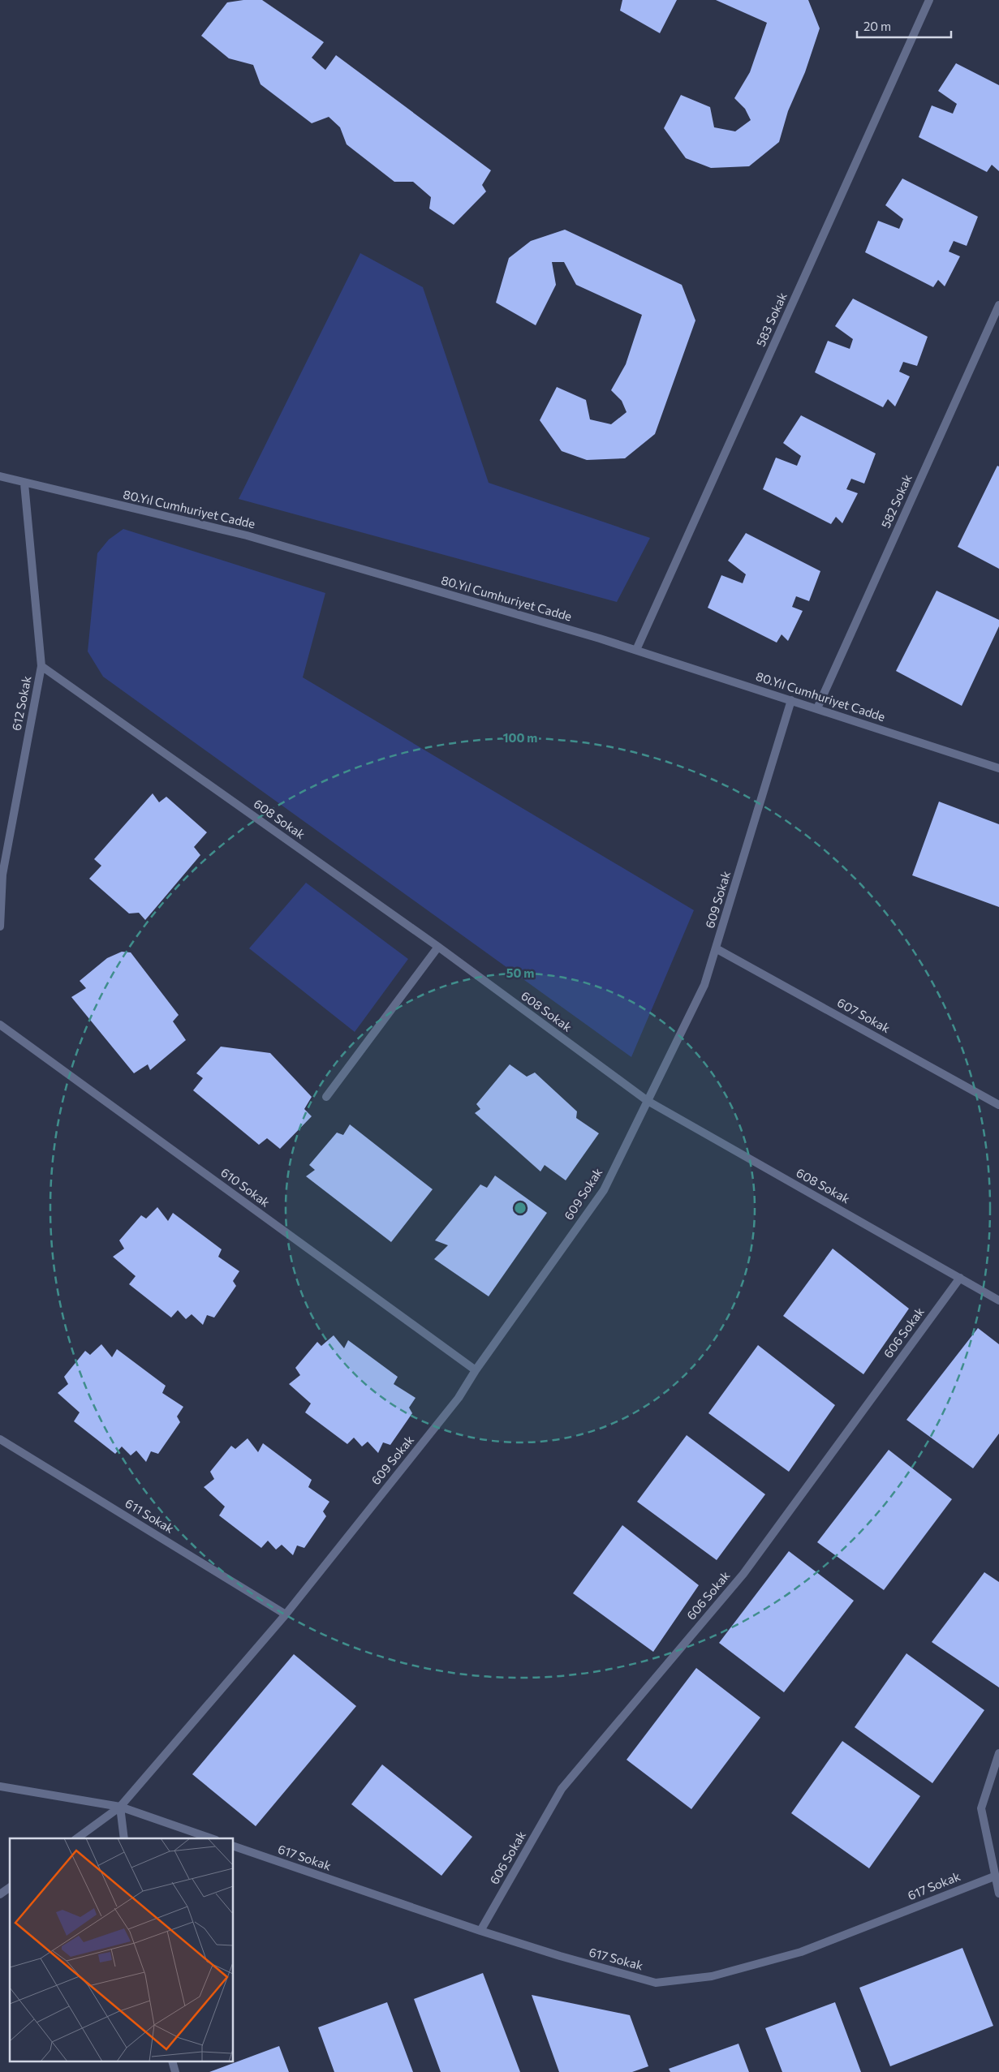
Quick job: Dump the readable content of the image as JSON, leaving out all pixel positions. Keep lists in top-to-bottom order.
{
  "streets": {
    "street": [
      "583 Sokak",
      "582 Sokak",
      "80.Yıl Cumhuriyet Cadde",
      "612 Sokak",
      "608 Sokak",
      "609 Sokak",
      "607 Sokak",
      "610 Sokak",
      "606 Sokak",
      "611 Sokak",
      "617 Sokak"
    ]
  },
  "crossings": [
    ["583 Sokak", "80.Yıl Cumhuriyet Cadde"],
    ["582 Sokak", "80.Yıl Cumhuriyet Cadde"],
    ["80.Yıl Cumhuriyet Cadde", "612 Sokak"],
    ["80.Yıl Cumhuriyet Cadde", "609 Sokak"],
    ["612 Sokak", "608 Sokak"],
    ["608 Sokak", "609 Sokak"],
    ["608 Sokak", "606 Sokak"],
    ["609 Sokak", "607 Sokak"],
    ["609 Sokak", "610 Sokak"],
    ["609 Sokak", "611 Sokak"],
    ["606 Sokak", "617 Sokak"]
  ],
  "scale_bar": "20 m",
  "rings": ["100 m", "50 m"]
}
